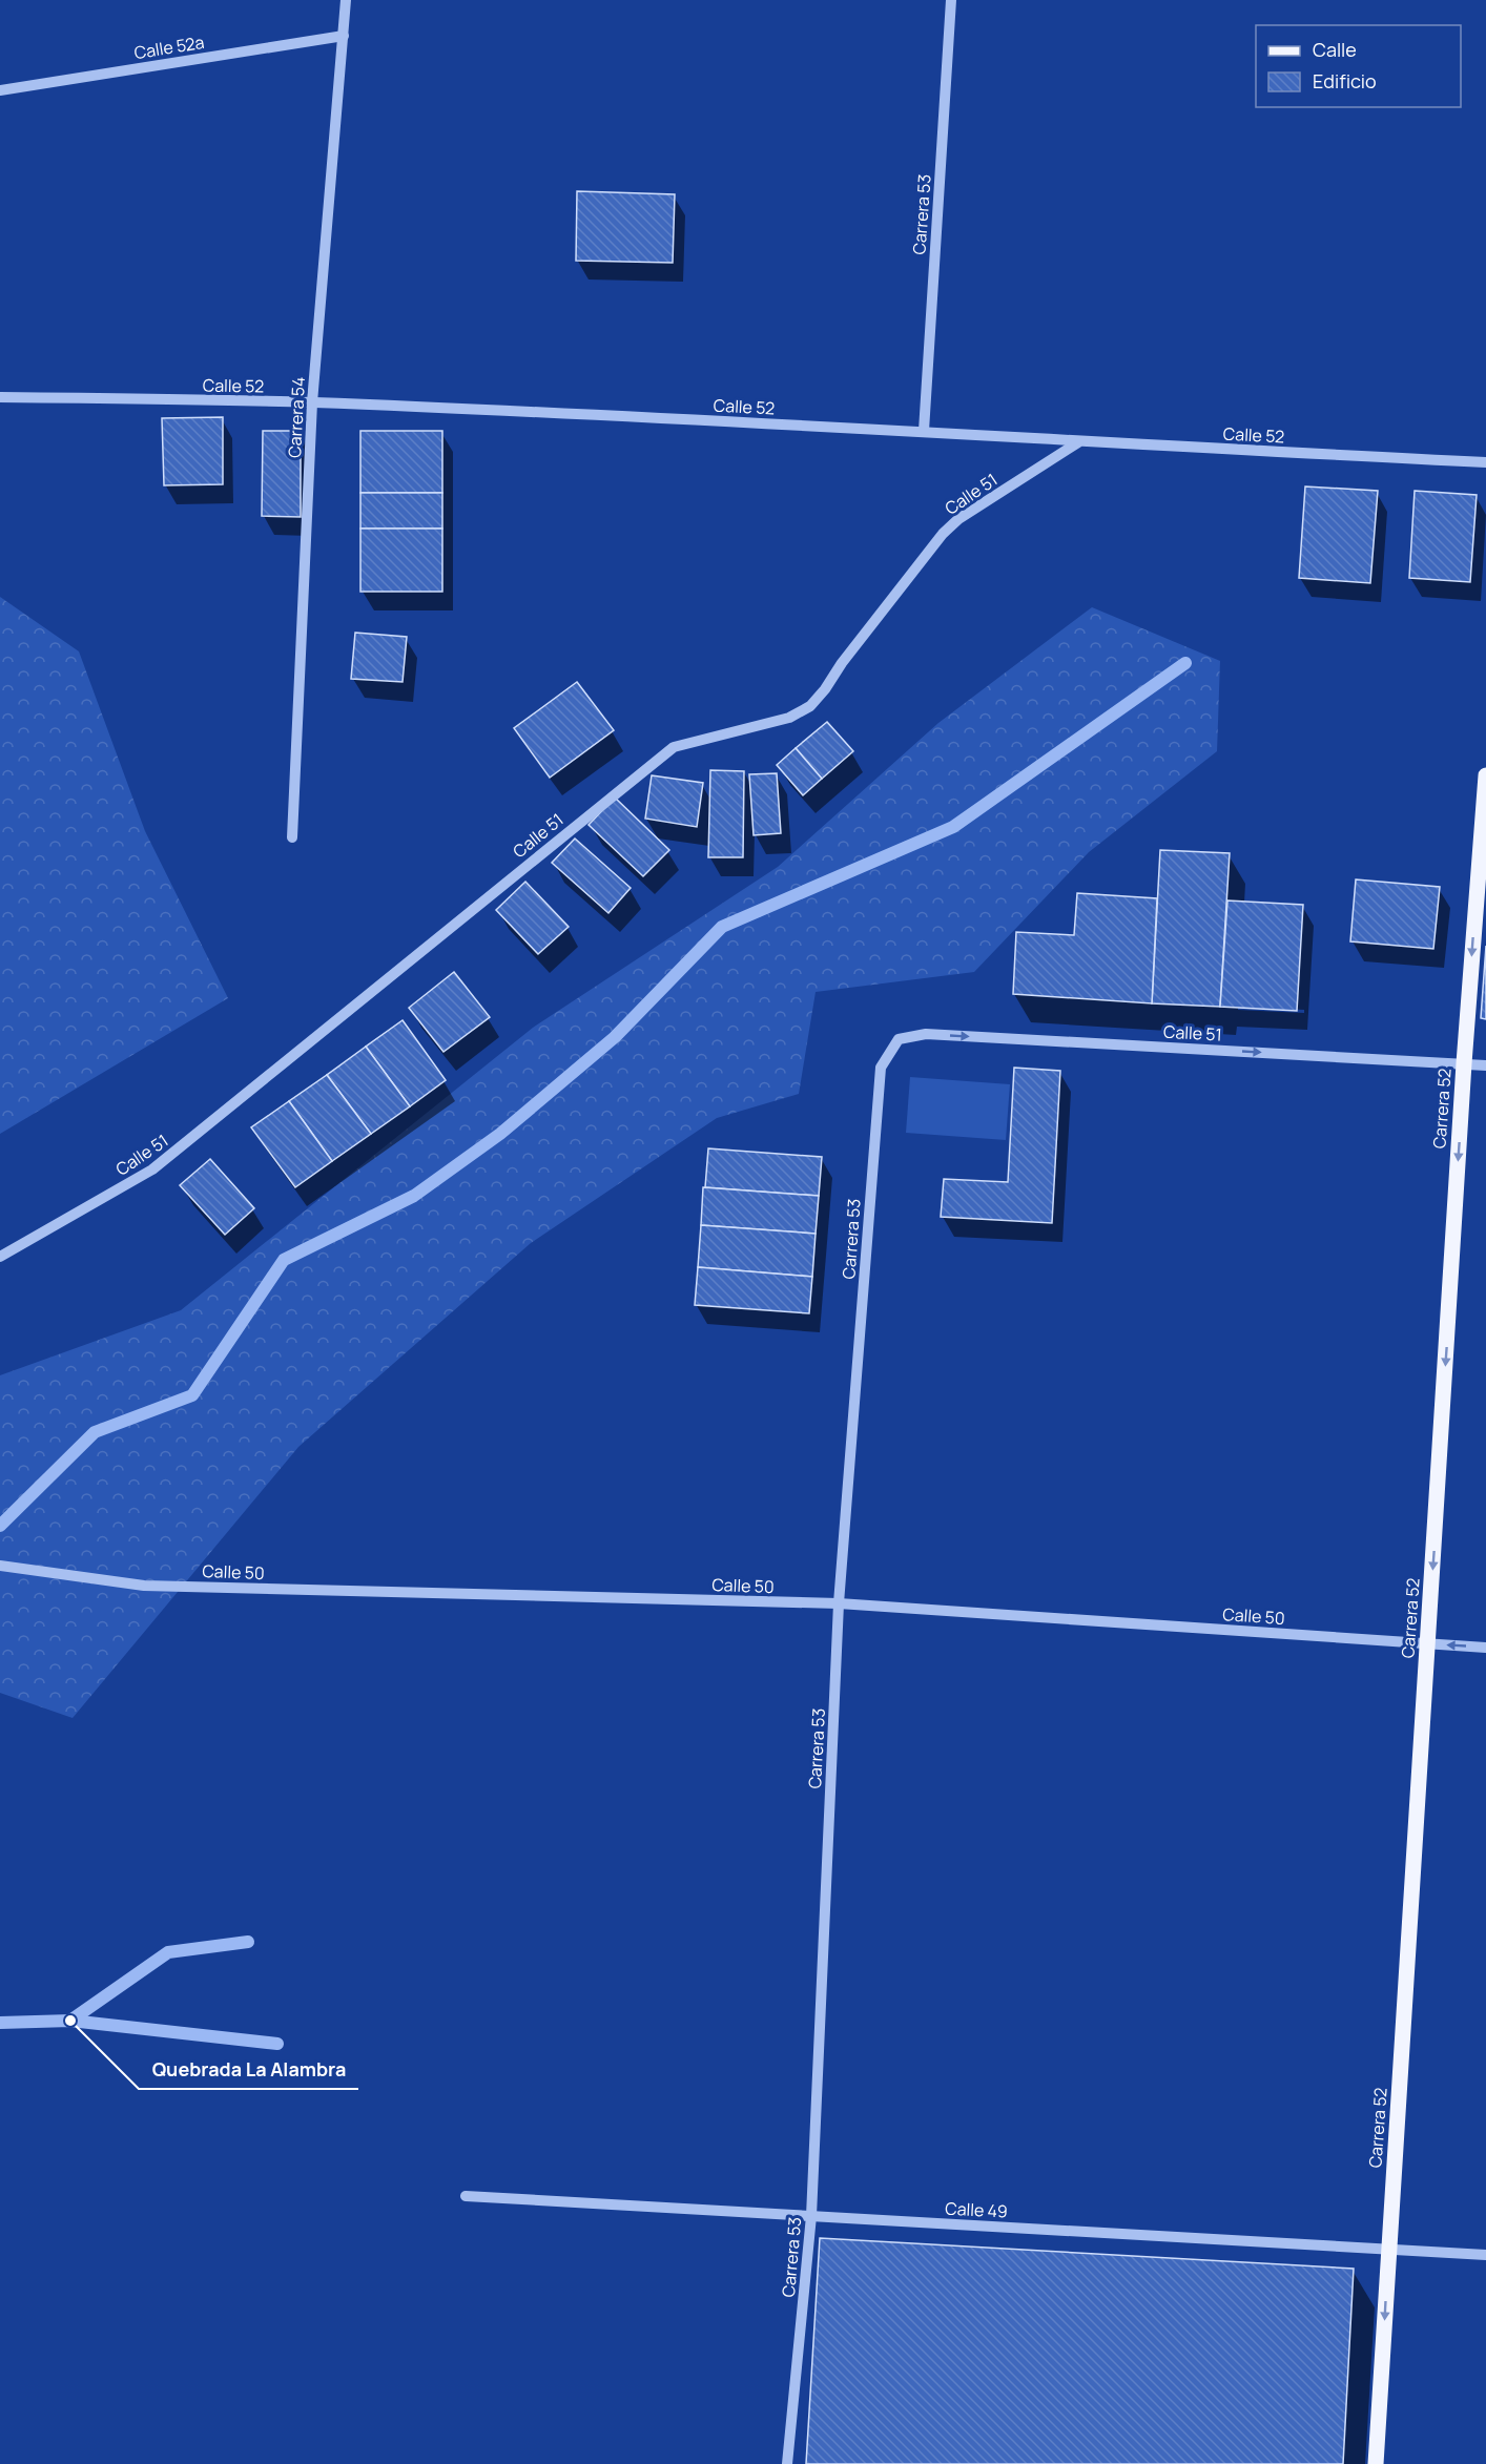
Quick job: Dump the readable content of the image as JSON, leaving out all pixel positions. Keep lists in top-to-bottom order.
{
  "streets": {
    "main road": ["Carrera 52"],
    "street": [
      "Calle 52a",
      "Carrera 53",
      "Calle 52",
      "Carrera 54",
      "Calle 51",
      "Calle 50",
      "Calle 49"
    ]
  },
  "crossings": [
    ["Calle 52a", "Carrera 54"],
    ["Carrera 53", "Calle 52"],
    ["Carrera 53", "Calle 51"],
    ["Carrera 53", "Calle 50"],
    ["Carrera 53", "Calle 49"],
    ["Calle 52", "Carrera 54"],
    ["Calle 52", "Calle 51"],
    ["Calle 51", "Carrera 52"],
    ["Carrera 52", "Calle 50"],
    ["Carrera 52", "Calle 49"]
  ],
  "one_way": ["Carrera 52"],
  "places": ["Quebrada La Alambra"],
  "legend": ["Calle", "Edificio"]
}
